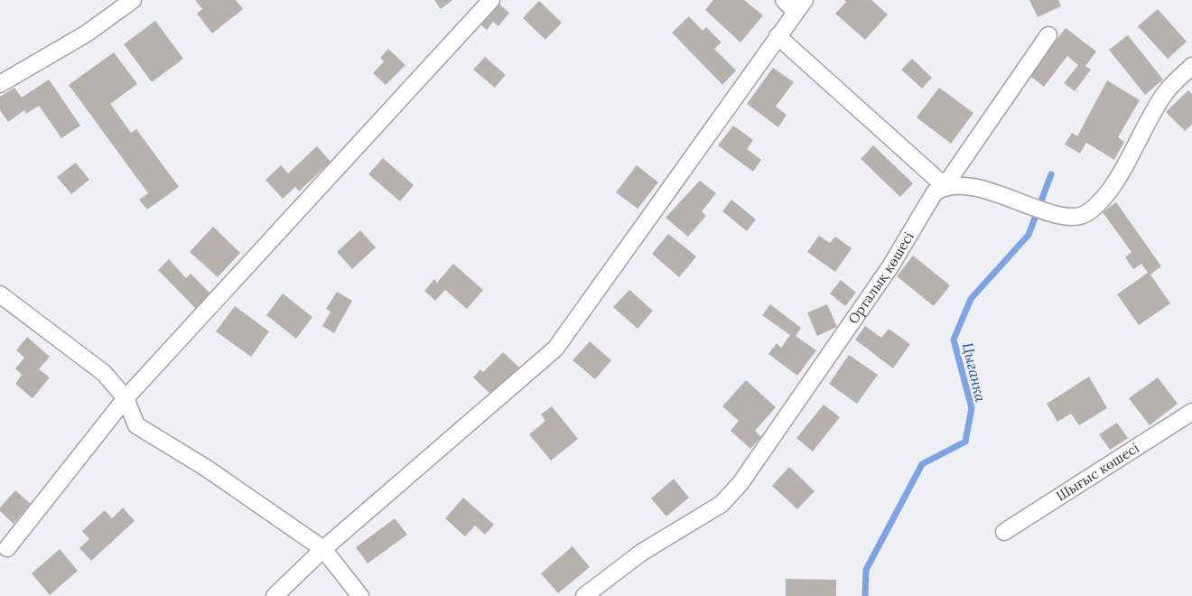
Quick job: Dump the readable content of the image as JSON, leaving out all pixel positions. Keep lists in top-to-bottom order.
{
  "streets": {
    "street": ["Орталық көшесі", "Шығыс көшесі"]
  },
  "water": ["Цыганка"]
}
